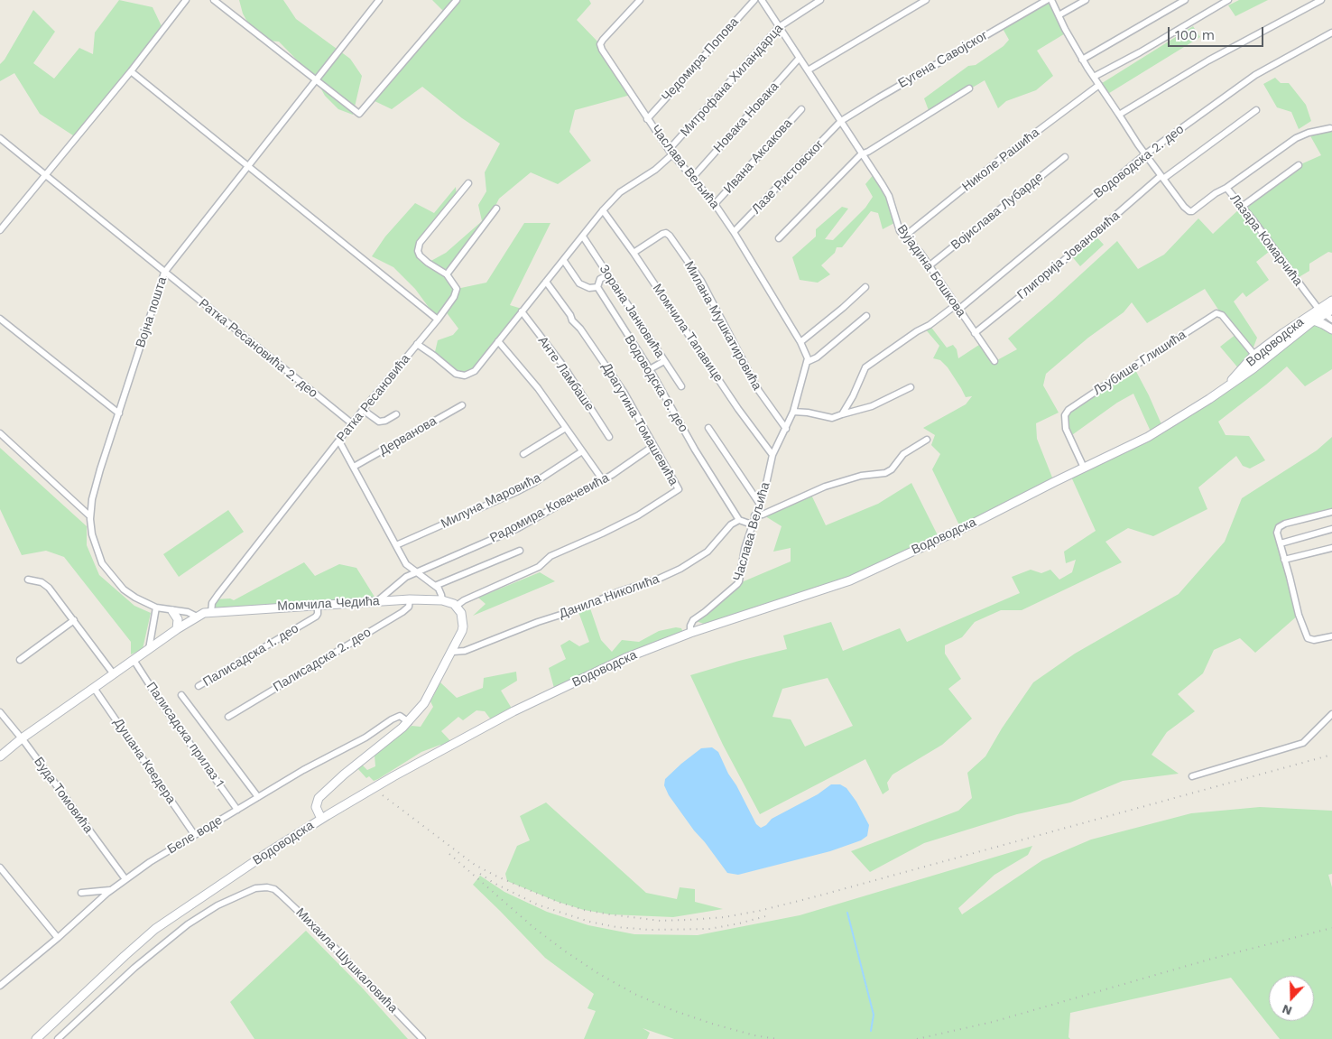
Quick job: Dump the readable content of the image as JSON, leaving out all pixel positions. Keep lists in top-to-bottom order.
{
  "streets": {
    "main road": ["Водоводска", "Момчила Чедића"],
    "street": [
      "Чедомира Попова",
      "Еугена Савојског",
      "Митрофана Хиландарца",
      "Новака Новака",
      "Ивана Аксакова",
      "Николе Рашића",
      "Водоводска 2. део",
      "Часлава Вељића",
      "Лазе Ристовског",
      "Војислава Лубарде",
      "Лазара Комарчића",
      "Глигорија Јовановића",
      "Вујадина Бошкова",
      "Зорана Јанковића",
      "Војна пошта",
      "Милана Мушкатировића",
      "Момчила Тапавице",
      "Ратка Ресановића 2. део",
      "Љубише Глишића",
      "Анте Ламбаше",
      "Водоводска 6. део",
      "Ратка Ресановића",
      "Драгутина Томашевића",
      "Дерванова",
      "Милуна Маровића",
      "Радомира Ковачевића",
      "Данила Николића",
      "Палисадска 1. део",
      "Палисадска 2. део",
      "Палисадска прилаз 1",
      "Душана Кведера",
      "Буда Томовића",
      "Беле воде",
      "Михаила Шушкаловића"
    ]
  },
  "crossings": [
    ["Чедомира Попова", "Часлава Вељића"],
    ["Еугена Савојског", "Лазе Ристовског"],
    ["Еугена Савојског", "Вујадина Бошкова"],
    ["Митрофана Хиландарца", "Часлава Вељића"],
    ["Митрофана Хиландарца", "Вујадина Бошкова"],
    ["Митрофана Хиландарца", "Ратка Ресановића"],
    ["Новака Новака", "Часлава Вељића"],
    ["Новака Новака", "Вујадина Бошкова"],
    ["Ивана Аксакова", "Часлава Вељића"],
    ["Николе Рашића", "Лазара Комарчића"],
    ["Николе Рашића", "Вујадина Бошкова"],
    ["Водоводска 2. део", "Лазара Комарчића"],
    ["Водоводска 2. део", "Вујадина Бошкова"],
    ["Часлава Вељића", "Лазе Ристовског"],
    ["Часлава Вељића", "Милана Мушкатировића"],
    ["Часлава Вељића", "Момчила Тапавице"],
    ["Часлава Вељића", "Водоводска"],
    ["Часлава Вељића", "Ратка Ресановића"],
    ["Лазе Ристовског", "Вујадина Бошкова"],
    ["Војислава Лубарде", "Вујадина Бошкова"],
    ["Лазара Комарчића", "Глигорија Јовановића"],
    ["Лазара Комарчића", "Водоводска"],
    ["Глигорија Јовановића", "Вујадина Бошкова"],
    ["Зорана Јанковића", "Ратка Ресановића"],
    ["Војна пошта", "Ратка Ресановића 2. део"],
    ["Војна пошта", "Момчила Чедића"],
    ["Милана Мушкатировића", "Момчила Тапавице"],
    ["Момчила Тапавице", "Ратка Ресановића"],
    ["Водоводска", "Љубише Глишића"],
    ["Ратка Ресановића 2. део", "Ратка Ресановића"],
    ["Анте Ламбаше", "Ратка Ресановића"],
    ["Водоводска 6. део", "Данила Николића"],
    ["Ратка Ресановића", "Драгутина Томашевића"],
    ["Ратка Ресановића", "Момчила Чедића"],
    ["Драгутина Томашевића", "Радомира Ковачевића"],
    ["Драгутина Томашевића", "Момчила Чедића"],
    ["Радомира Ковачевића", "Момчила Чедића"],
    ["Момчила Чедића", "Палисадска 1. део"],
    ["Момчила Чедића", "Палисадска 2. део"],
    ["Момчила Чедића", "Палисадска прилаз 1"],
    ["Момчила Чедића", "Душана Кведера"],
    ["Момчила Чедића", "Буда Томовића"],
    ["Палисадска прилаз 1", "Беле воде"],
    ["Душана Кведера", "Беле воде"],
    ["Буда Томовића", "Беле воде"]
  ],
  "scale_bar": "100 m",
  "north": "bottom"
}
